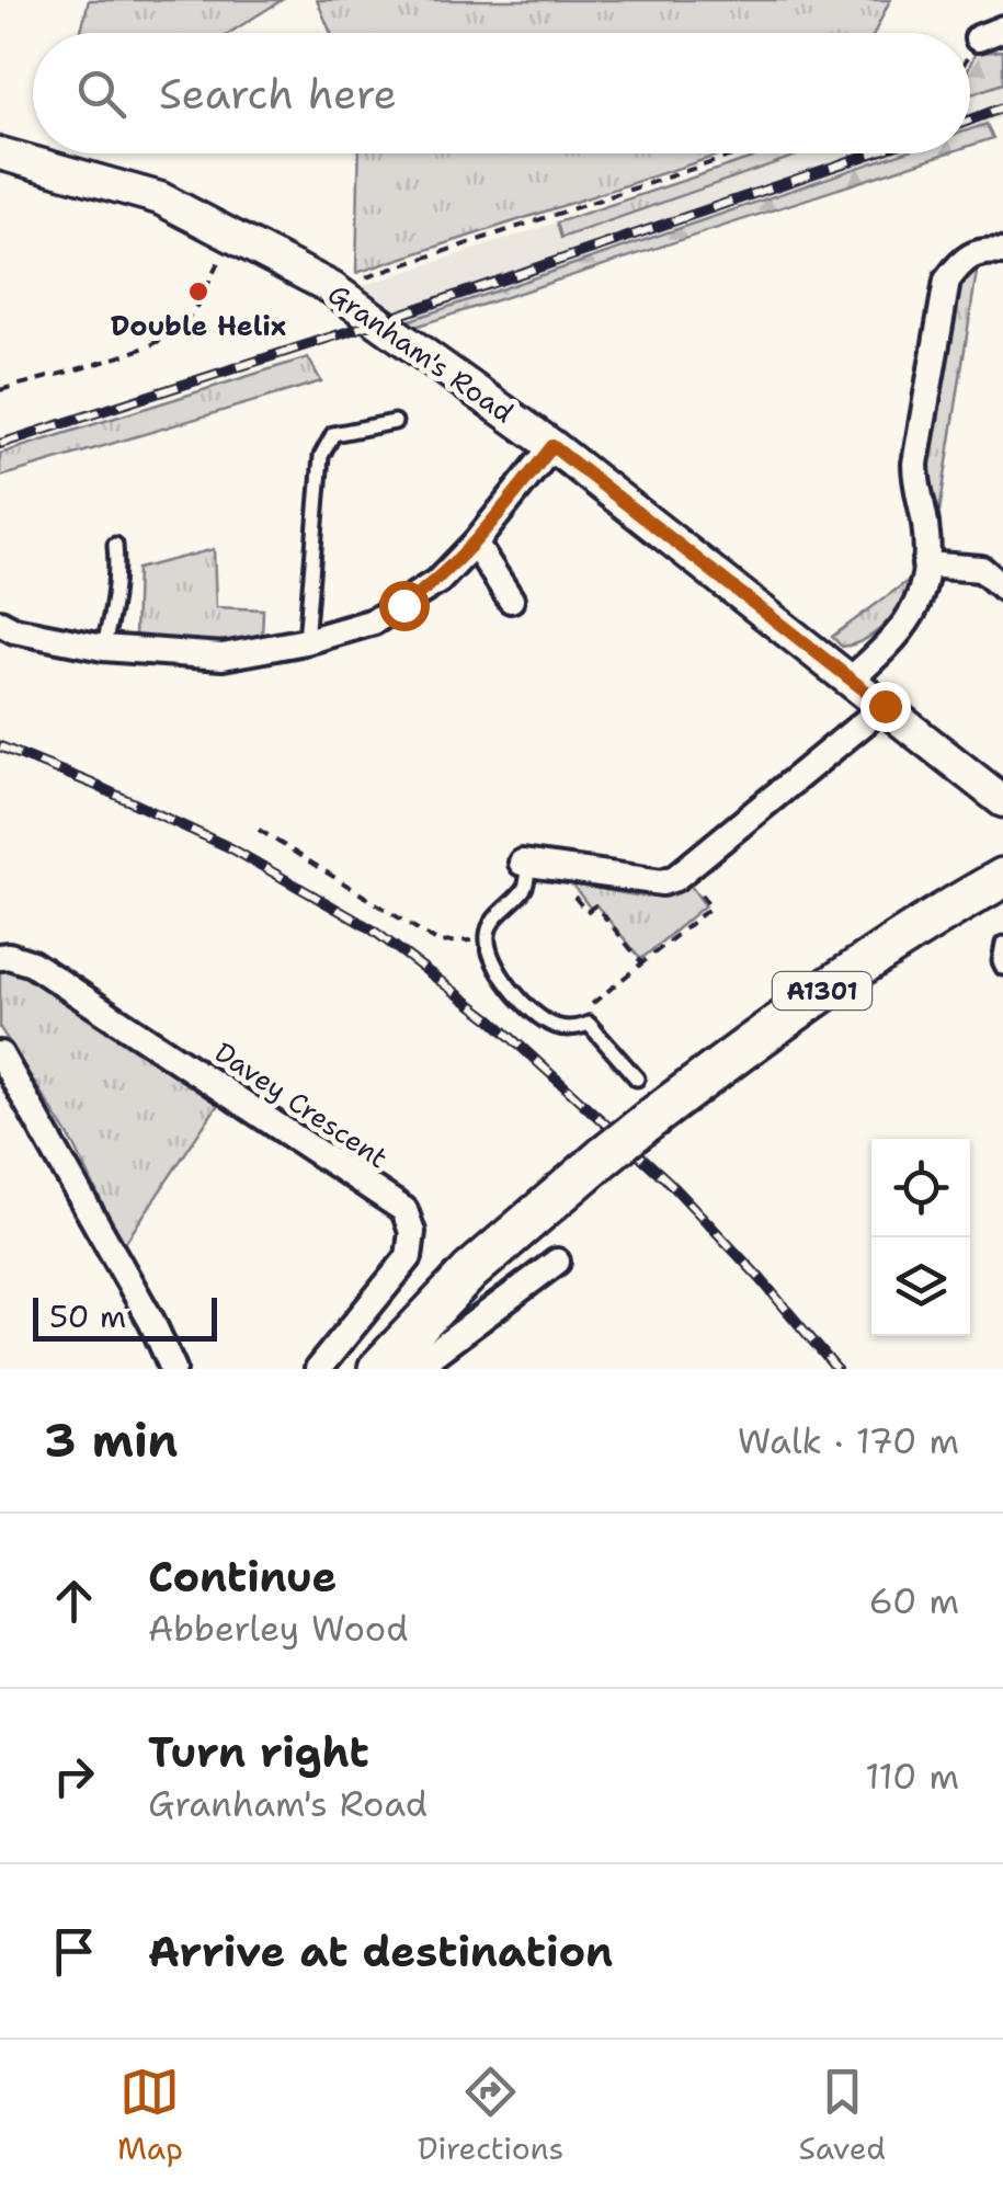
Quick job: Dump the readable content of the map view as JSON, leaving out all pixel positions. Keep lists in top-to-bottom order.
{
  "streets": {
    "main road": ["A1301"],
    "street": ["Granham's Road", "Davey Crescent"]
  },
  "places": ["Double Helix"],
  "scale_bar": "50 m",
  "page": {
    "search": "Search here",
    "scale": "50 m",
    "heading": ["3 min", "Walk · 170 m"],
    "list": [
      ["Continue", "Abberley Wood", "60 m"],
      ["Turn right", "Granham's Road", "110 m"],
      "Arrive at destination"
    ],
    "nav": ["Map", "Directions", "Saved"]
  }
}
